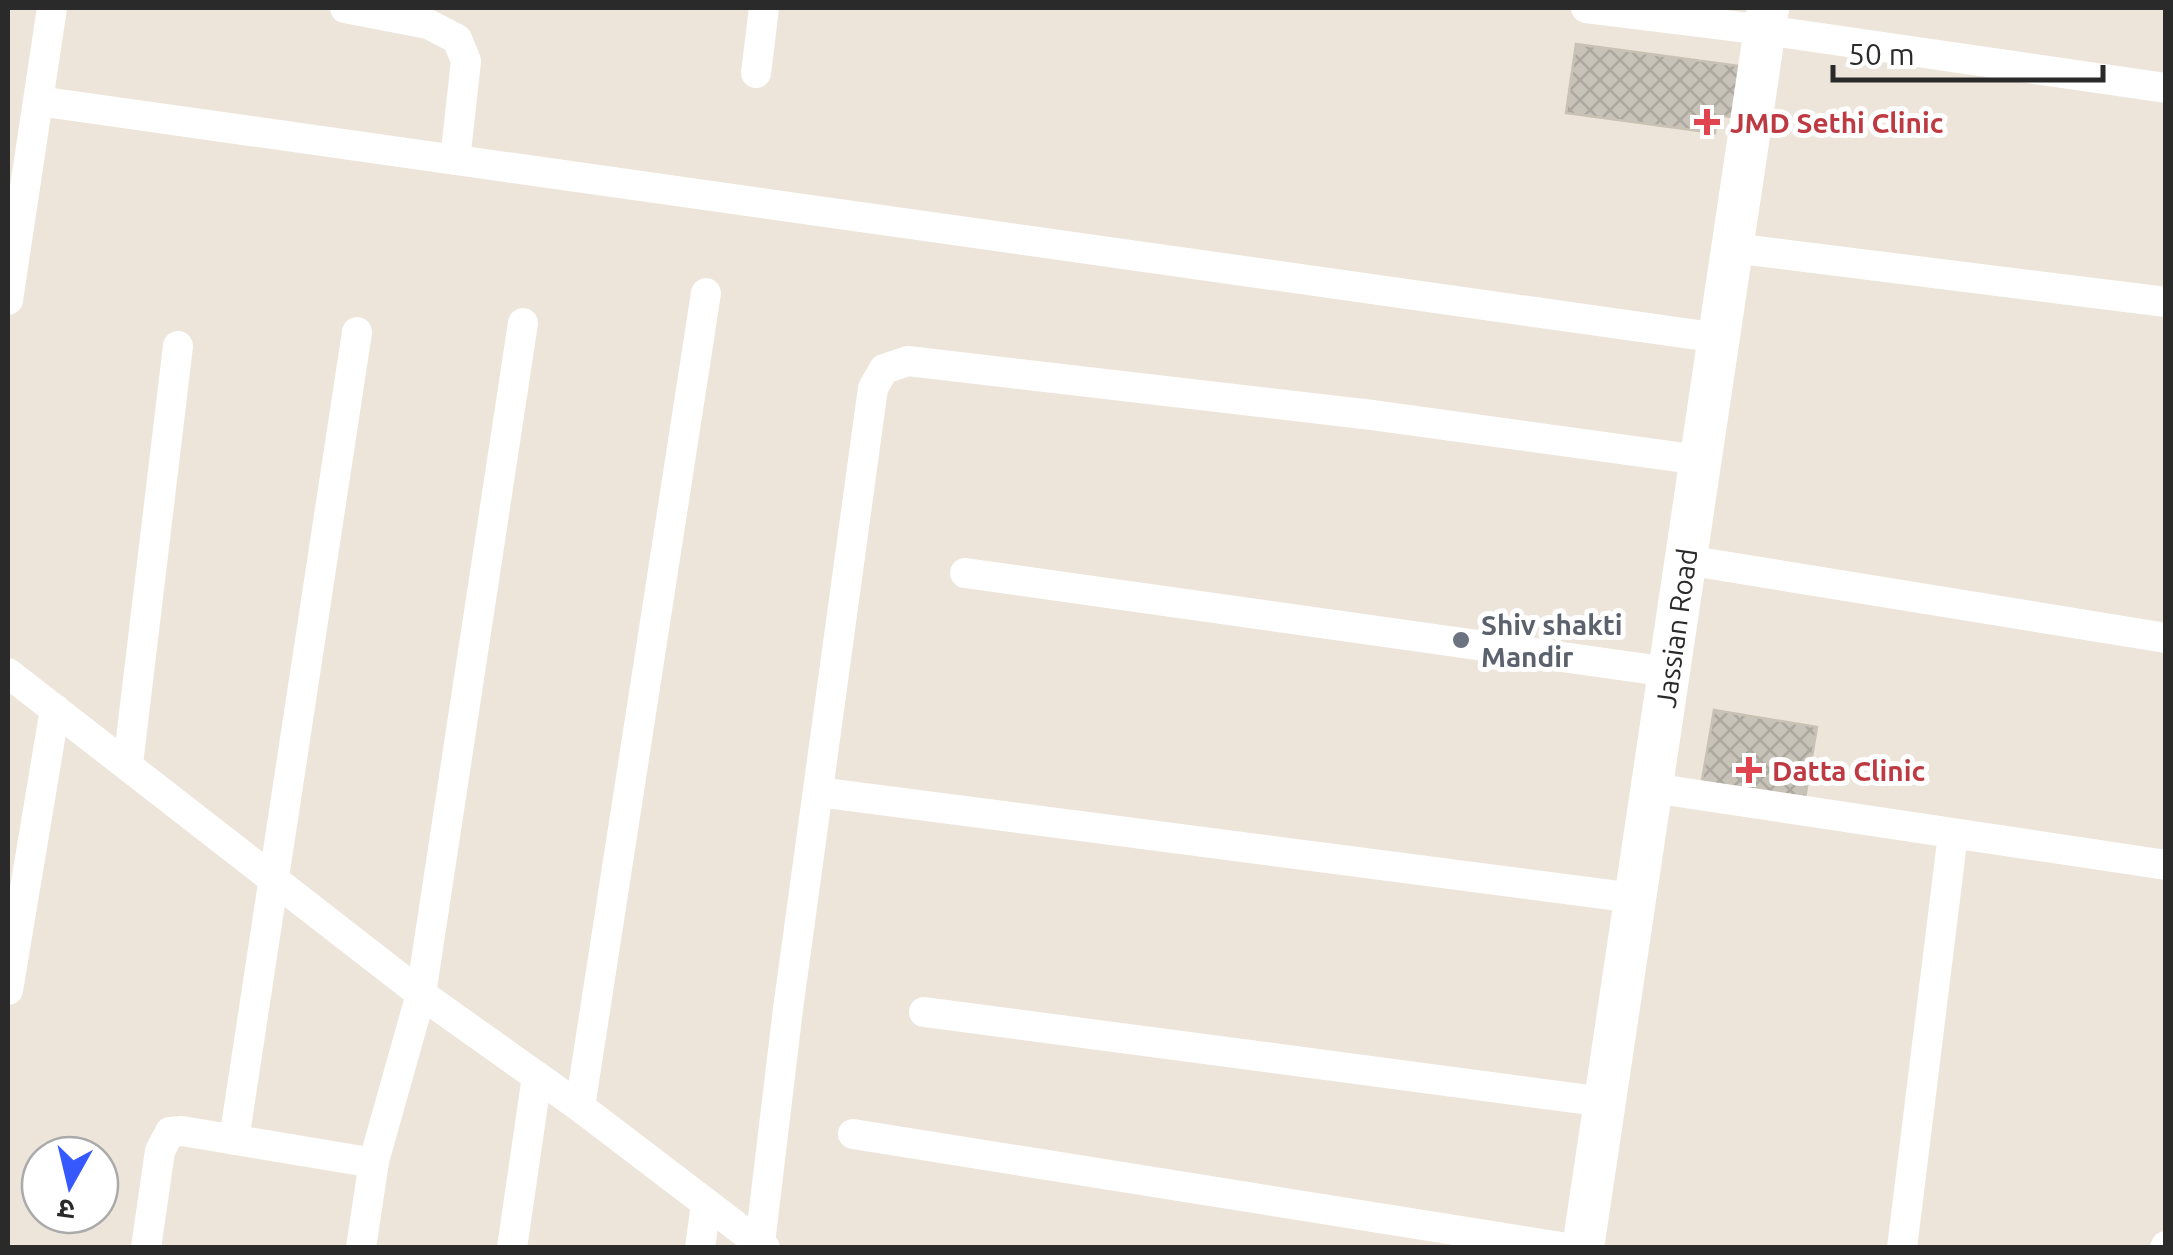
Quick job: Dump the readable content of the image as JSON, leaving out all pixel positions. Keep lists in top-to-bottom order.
{
  "streets": {
    "street": ["Jassian Road"]
  },
  "places": {
    "health": ["JMD Sethi Clinic", "Datta Clinic"],
    "other": ["Shiv shakti Mandir"]
  },
  "scale_bar": "50 m",
  "north": "bottom"
}
